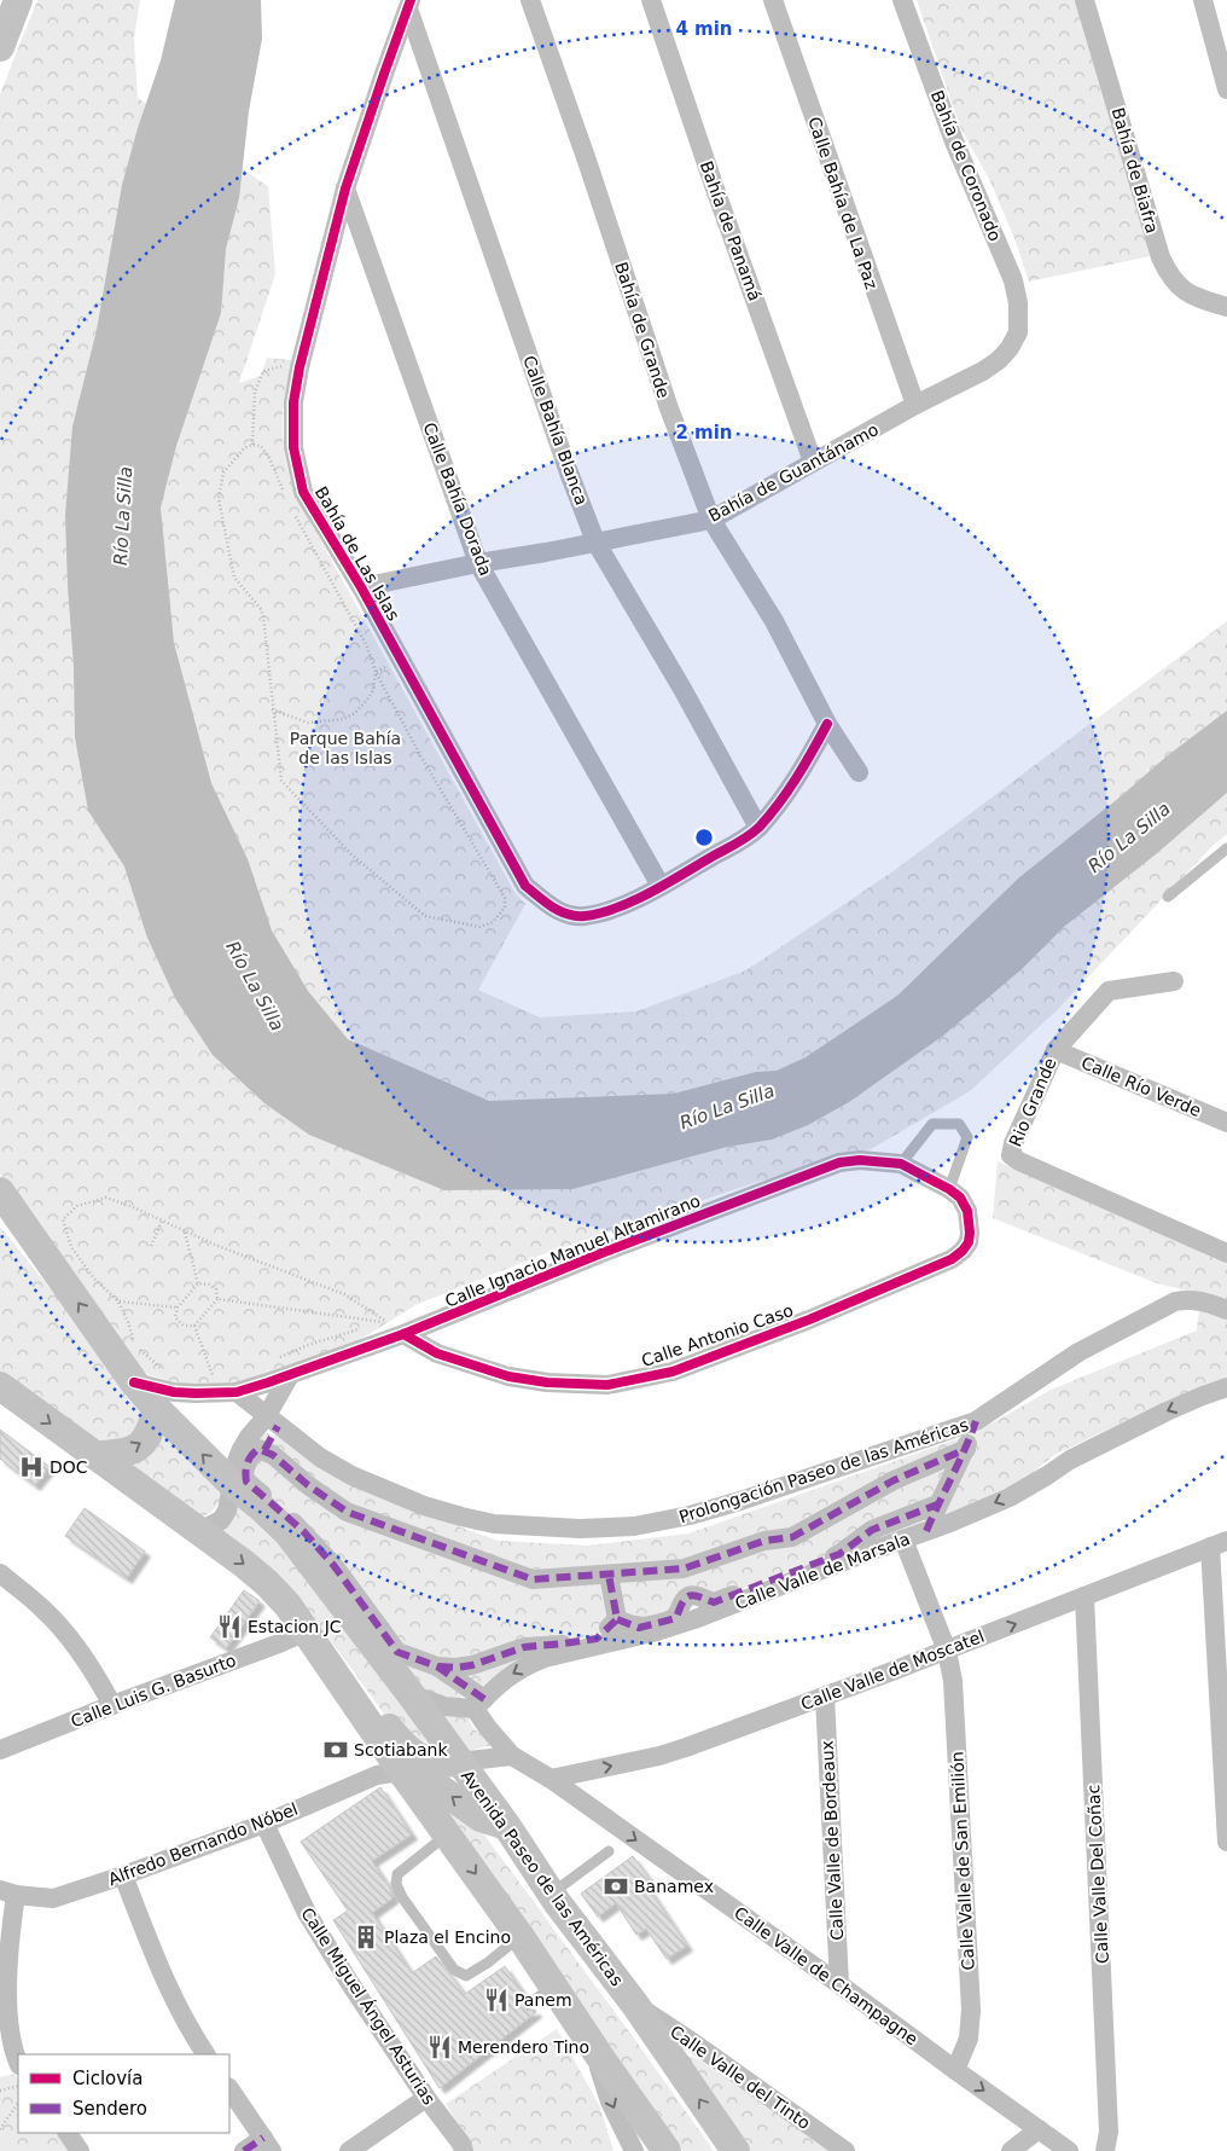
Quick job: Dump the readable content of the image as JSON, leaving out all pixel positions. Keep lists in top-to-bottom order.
{
  "streets": {
    "main road": ["Avenida Paseo de las Américas"],
    "street": [
      "Bahía de Coronado",
      "Bahía de Biafra",
      "Calle Bahía de La Paz",
      "Bahía de Panamá",
      "Bahía de Grande",
      "Calle Bahía Blanca",
      "Bahía de Guantánamo",
      "Calle Bahía Dorada",
      "Bahía de Las Islas",
      "Calle Río Verde",
      "Rio Grande",
      "Calle Ignacio Manuel Altamirano",
      "Calle Antonio Caso",
      "Prolongación Paseo de las Américas",
      "Calle Valle de Marsala",
      "Calle Valle de Moscatel",
      "Calle Luis G. Basurto",
      "Calle Valle de Bordeaux",
      "Alfredo Bernando Nóbel",
      "Calle Valle de San Emilión",
      "Calle Valle Del Coñac",
      "Calle Valle de Champagne",
      "Calle Miguel Ángel Asturias",
      "Calle Valle del Tinto"
    ]
  },
  "crossings": [
    ["Bahía de Coronado", "Bahía de Guantánamo"],
    ["Calle Bahía de La Paz", "Bahía de Guantánamo"],
    ["Bahía de Panamá", "Bahía de Guantánamo"],
    ["Bahía de Grande", "Bahía de Guantánamo"],
    ["Calle Bahía Blanca", "Bahía de Guantánamo"],
    ["Calle Bahía Blanca", "Bahía de Las Islas"],
    ["Bahía de Guantánamo", "Calle Bahía Dorada"],
    ["Bahía de Guantánamo", "Bahía de Las Islas"],
    ["Calle Bahía Dorada", "Bahía de Las Islas"],
    ["Calle Río Verde", "Rio Grande"],
    ["Calle Ignacio Manuel Altamirano", "Calle Antonio Caso"],
    ["Calle Ignacio Manuel Altamirano", "Prolongación Paseo de las Américas"],
    ["Calle Ignacio Manuel Altamirano", "Avenida Paseo de las Américas"],
    ["Calle Valle de Marsala", "Calle Valle de San Emilión"],
    ["Calle Valle de Marsala", "Calle Valle de Champagne"],
    ["Calle Valle de Moscatel", "Calle Valle de Bordeaux"],
    ["Calle Valle de Moscatel", "Calle Valle de San Emilión"],
    ["Calle Valle de Moscatel", "Calle Valle Del Coñac"],
    ["Calle Valle de Moscatel", "Calle Valle de Champagne"],
    ["Calle Valle de Bordeaux", "Calle Valle de Champagne"],
    ["Alfredo Bernando Nóbel", "Calle Miguel Ángel Asturias"],
    ["Calle Valle de San Emilión", "Calle Valle de Champagne"],
    ["Avenida Paseo de las Américas", "Calle Valle del Tinto"]
  ],
  "one_way": ["Calle Valle de Champagne"],
  "water": ["Río La Silla"],
  "parks": ["Parque Bahía de las Islas"],
  "places": {
    "hospital": ["DOC"],
    "restaurant": ["Estacion JC", "Panem", "Merendero Tino"],
    "bank": ["Scotiabank", "Banamex"],
    "building": ["Plaza el Encino"]
  },
  "legend": ["Ciclovía", "Sendero"],
  "rings": ["4 min", "2 min"]
}
